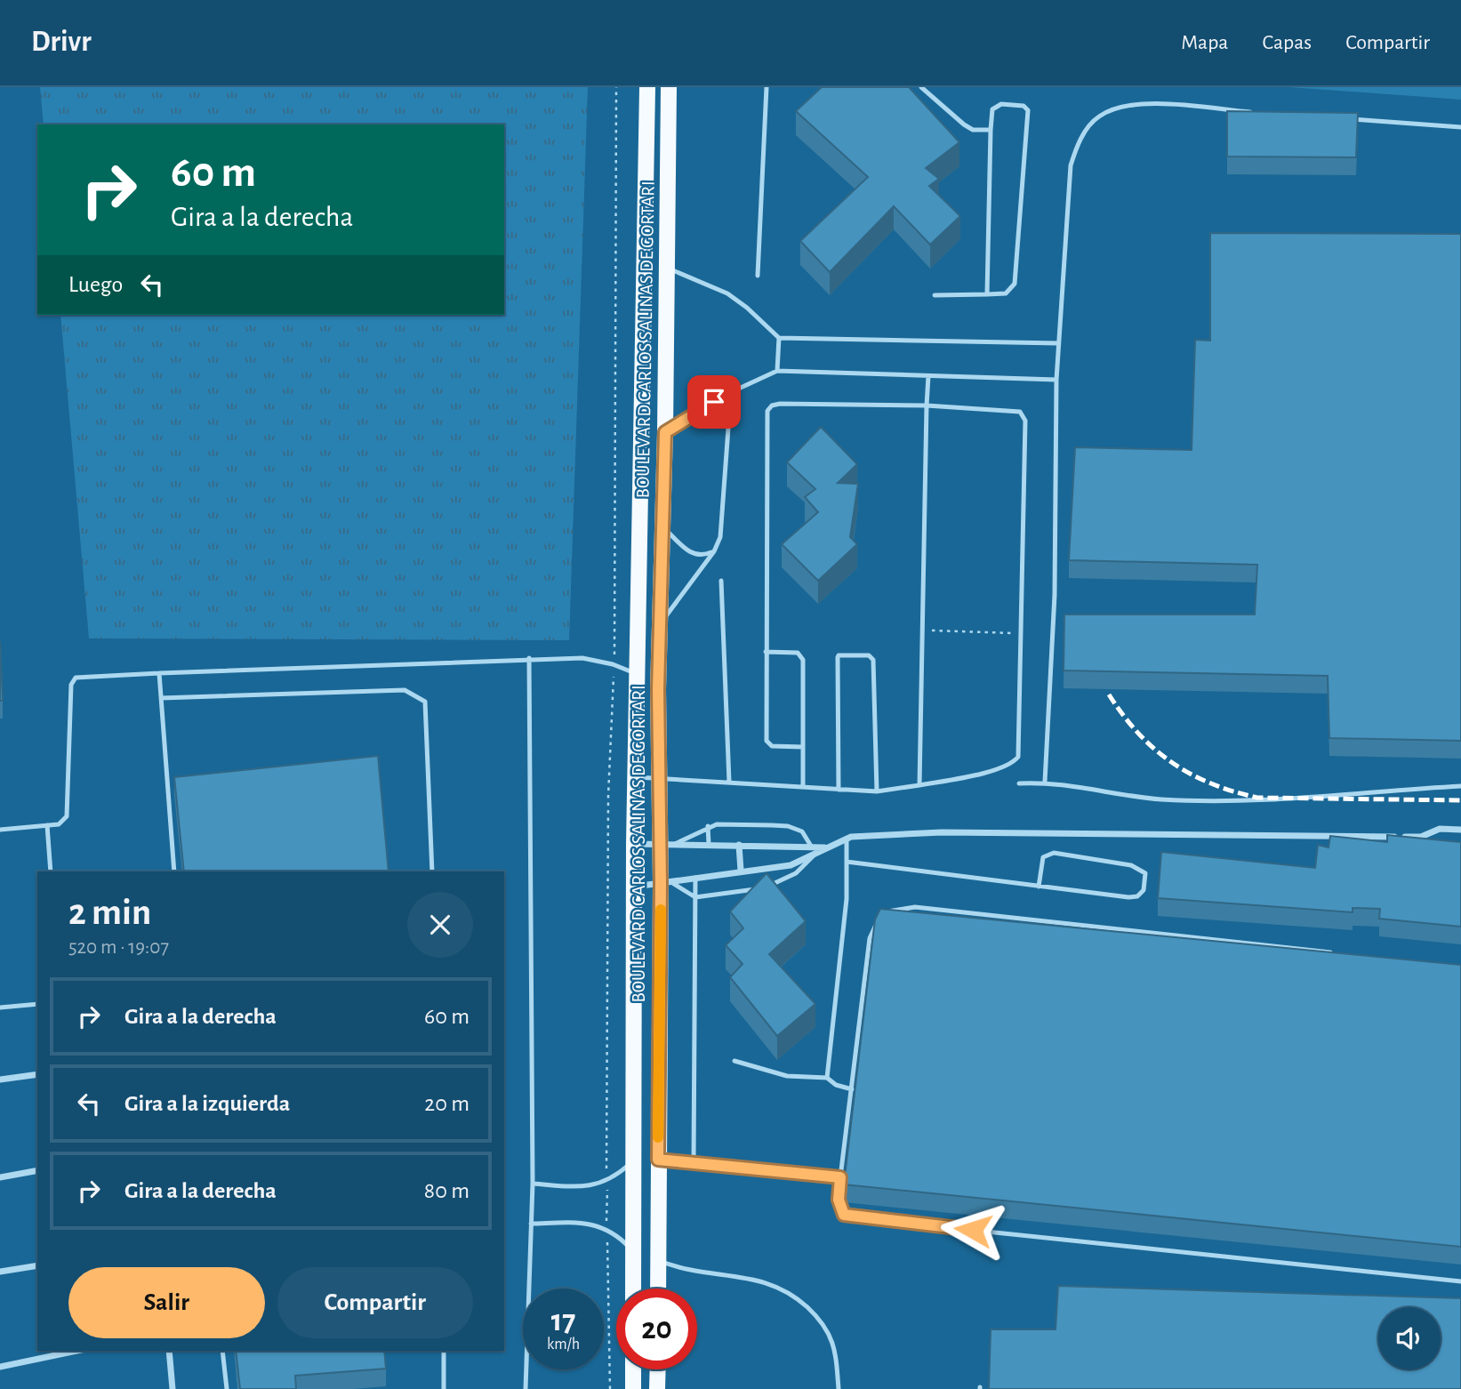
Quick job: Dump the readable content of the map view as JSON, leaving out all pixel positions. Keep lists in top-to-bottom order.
{
  "streets": {
    "main road": ["BOULEVARD CARLOS SALINAS DE GORTARI"]
  },
  "page": {
    "header": "Drivr",
    "nav": ["Mapa", "Capas", "Compartir"],
    "turn": ["60 m", "Gira a la derecha"],
    "then": "Luego",
    "heading": ["2 min", "520 m · 19:07"],
    "list": [
      {
        "name": "Gira a la derecha",
        "value": "60 m"
      },
      {
        "name": "Gira a la izquierda",
        "value": "20 m"
      },
      {
        "name": "Gira a la derecha",
        "value": "80 m"
      }
    ],
    "buttons": ["Salir", "Compartir"],
    "speed": "17 km/h",
    "limit": "20"
  }
}
